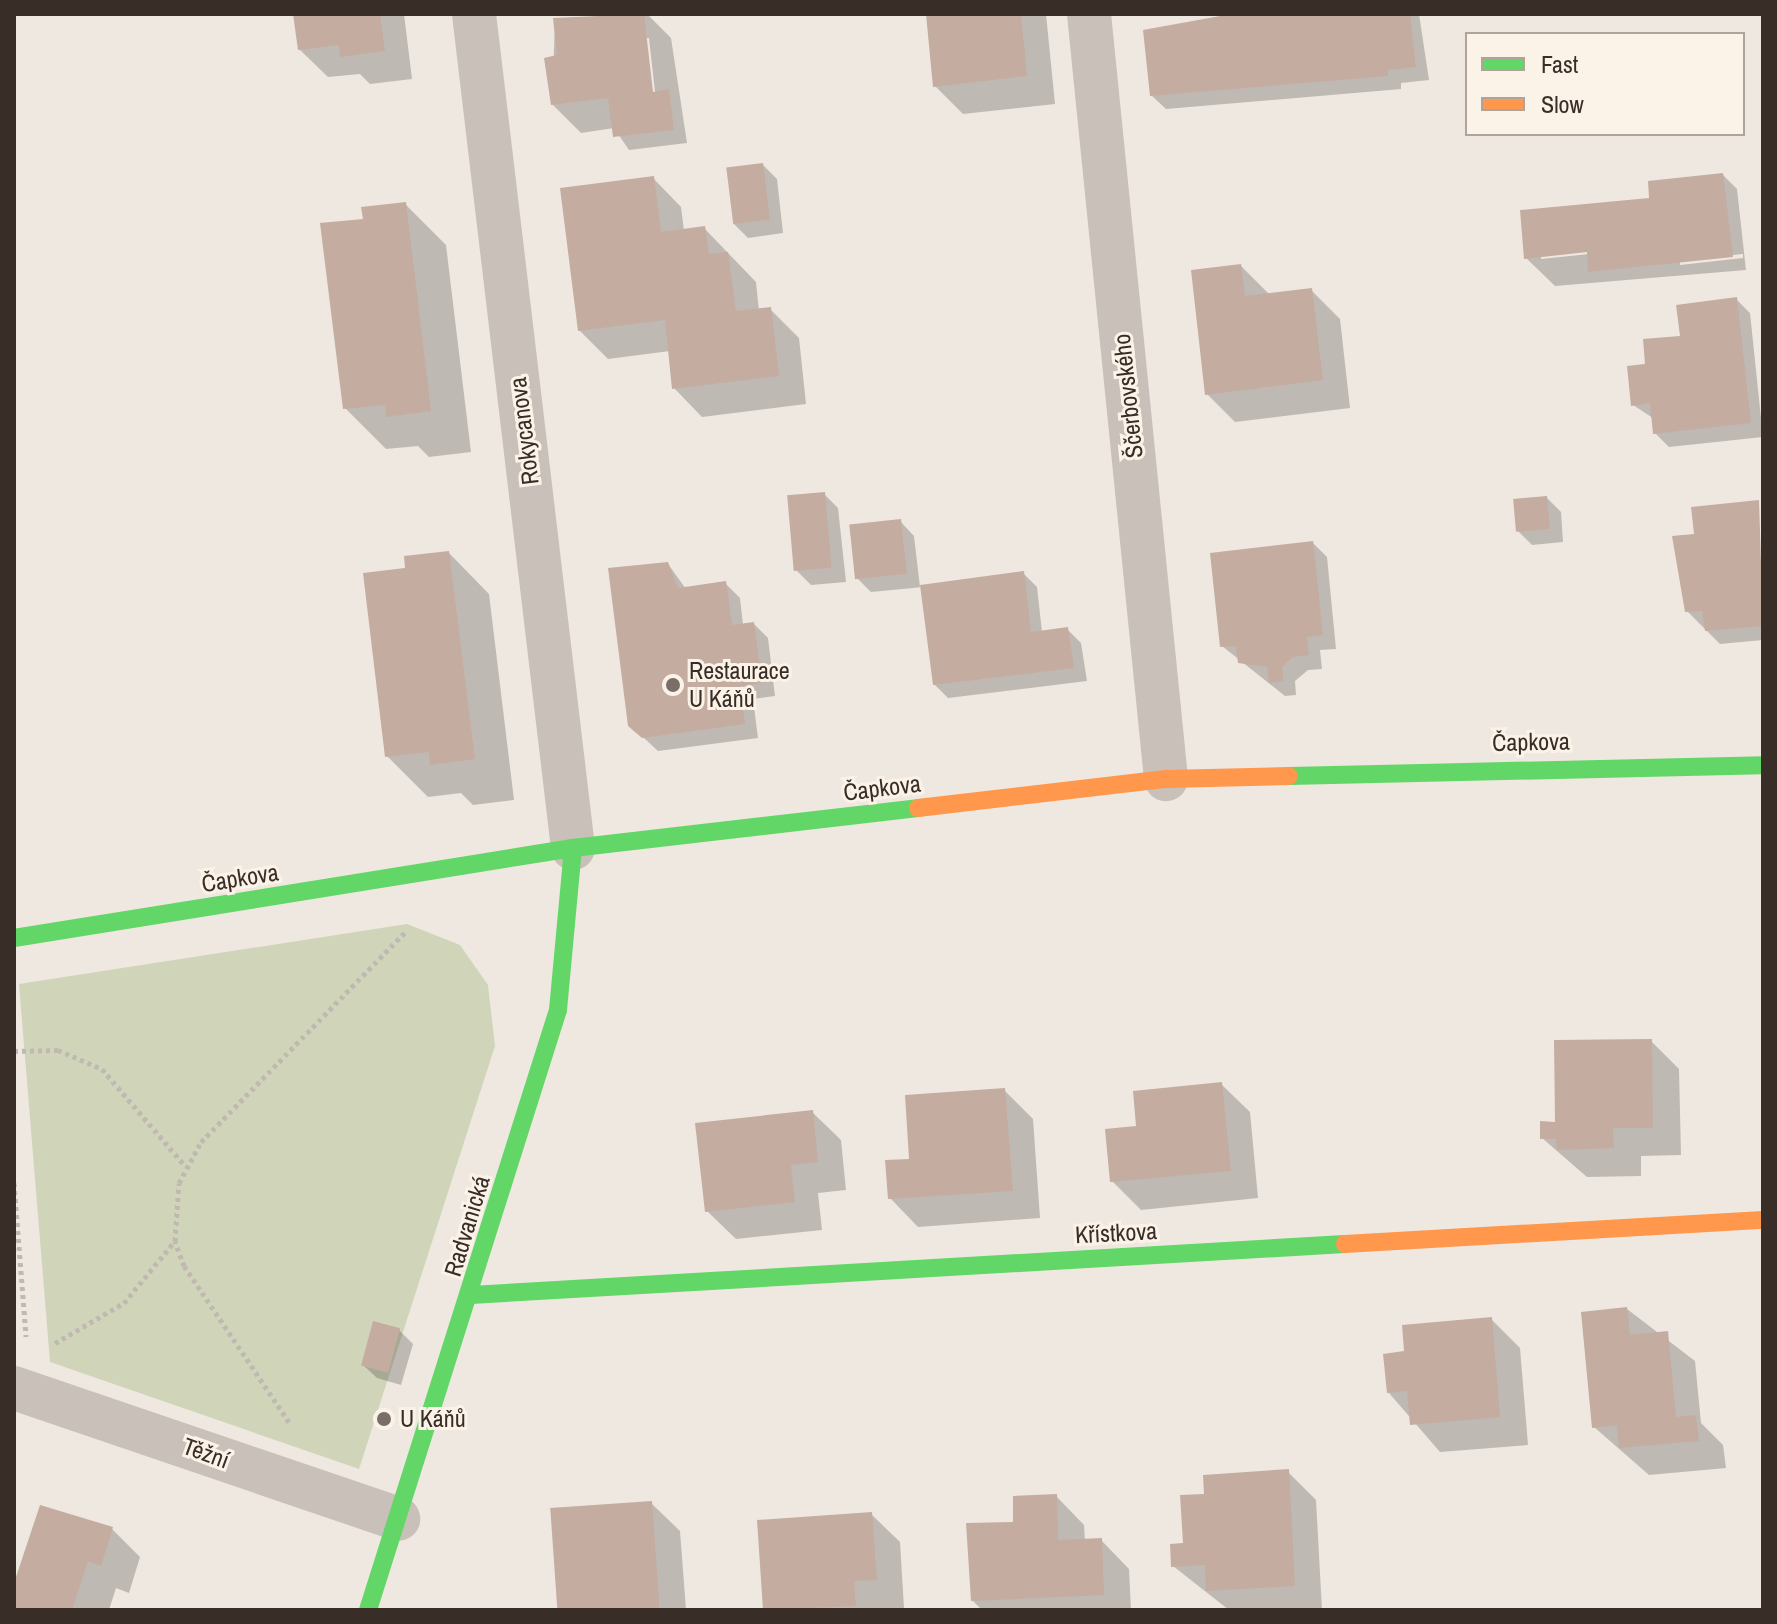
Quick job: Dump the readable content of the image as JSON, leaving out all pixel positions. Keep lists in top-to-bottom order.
{
  "streets": {
    "street": [
      "Ščerbovského",
      "Rokycanova",
      "Čapkova",
      "Radvanická",
      "Křístkova",
      "Těžní"
    ]
  },
  "crossings": [
    ["Ščerbovského", "Čapkova"],
    ["Rokycanova", "Čapkova"],
    ["Rokycanova", "Radvanická"],
    ["Čapkova", "Radvanická"],
    ["Radvanická", "Křístkova"],
    ["Radvanická", "Těžní"]
  ],
  "places": ["Restaurace U Káňů", "U Káňů"],
  "legend": ["Fast", "Slow"]
}
